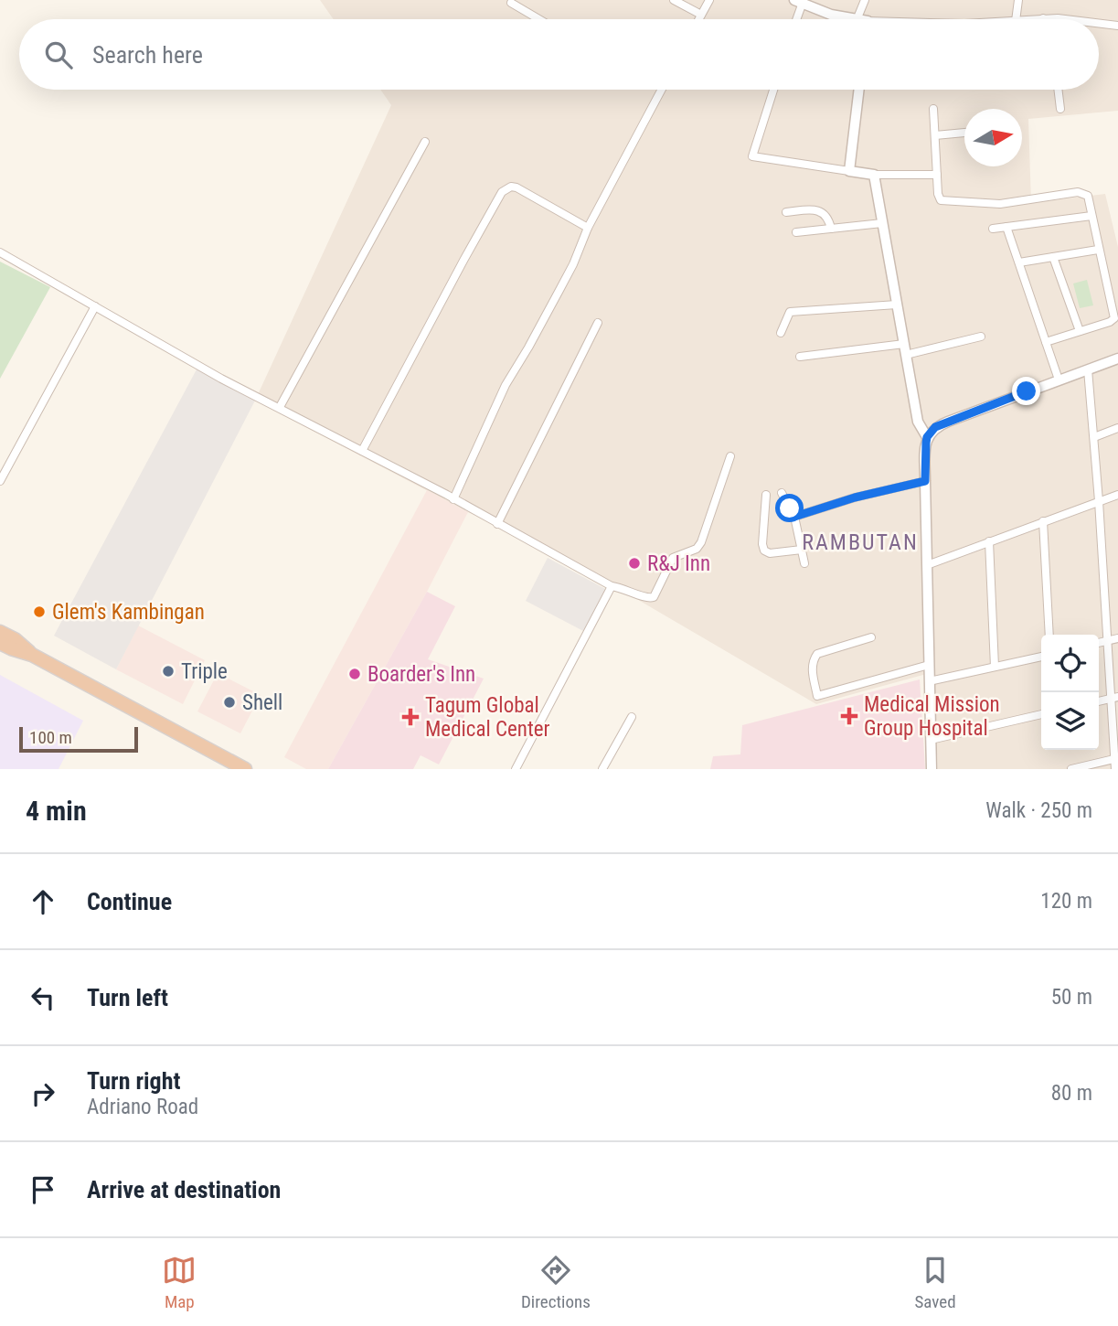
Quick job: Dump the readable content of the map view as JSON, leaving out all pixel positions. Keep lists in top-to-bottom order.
{
  "districts": ["RAMBUTAN"],
  "places": {
    "other": [
      "R&J Inn",
      "Glem's Kambingan",
      "Triple",
      "Boarder's Inn",
      "Shell"
    ],
    "health": ["Medical Mission Group Hospital", "Tagum Global Medical Center"]
  },
  "scale_bar": "100 m",
  "north": "right",
  "page": {
    "search": "Search here",
    "scale": "100 m",
    "heading": ["4 min", "Walk · 250 m"],
    "list": [
      ["Continue", "120 m"],
      ["Turn left", "50 m"],
      ["Turn right", "Adriano Road", "80 m"],
      "Arrive at destination"
    ],
    "nav": ["Map", "Directions", "Saved"]
  }
}
